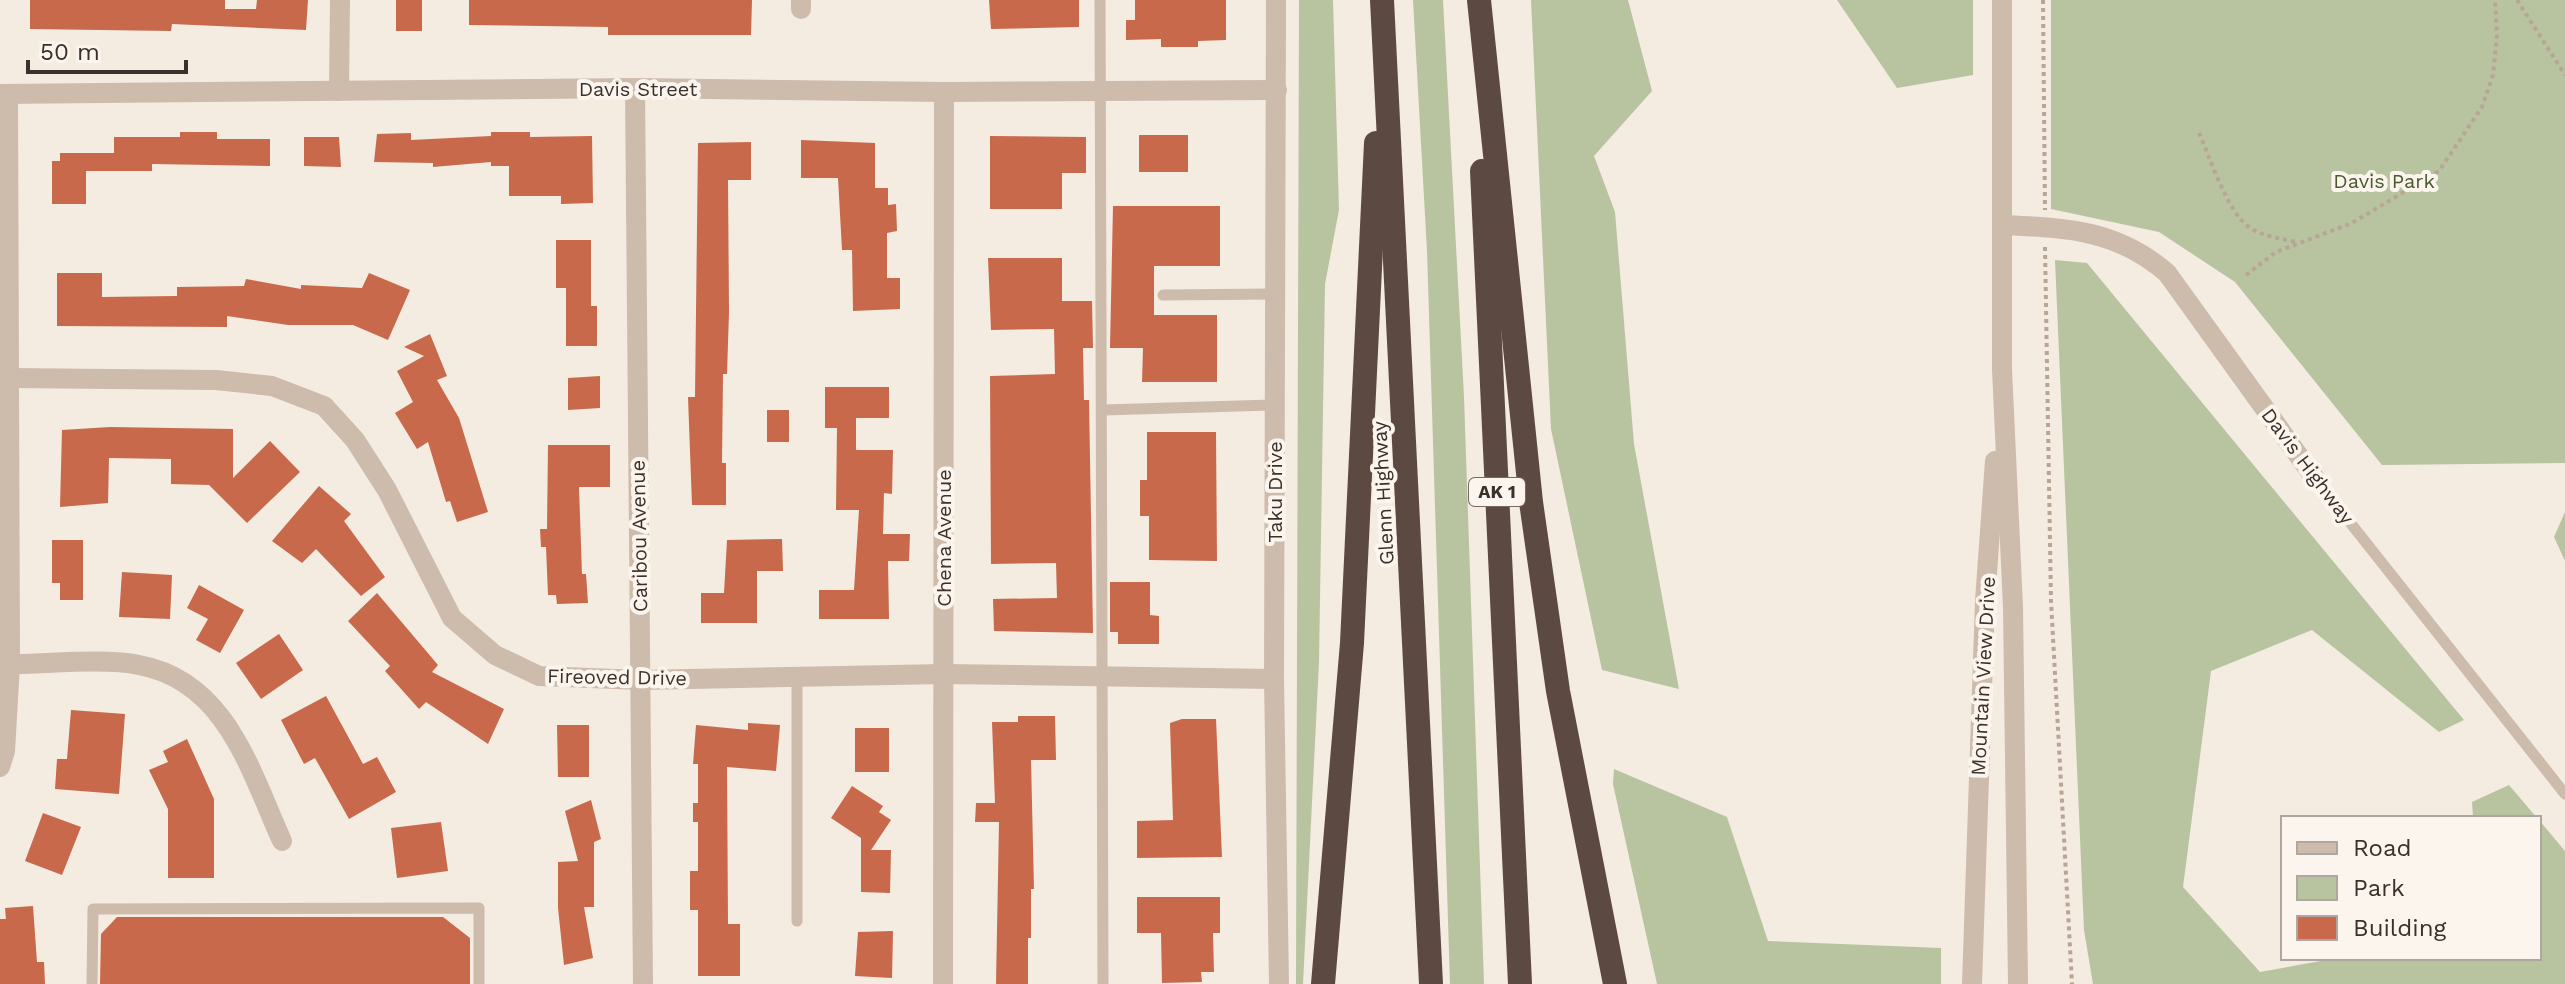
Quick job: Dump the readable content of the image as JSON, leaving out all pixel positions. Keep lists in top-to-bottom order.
{
  "streets": {
    "highway": ["AK 1", "Glenn Highway"],
    "street": [
      "Davis Street",
      "Davis Highway",
      "Taku Drive",
      "Caribou Avenue",
      "Chena Avenue",
      "Mountain View Drive",
      "Fireoved Drive"
    ]
  },
  "crossings": [
    ["Davis Street", "Taku Drive"],
    ["Davis Street", "Caribou Avenue"],
    ["Davis Street", "Chena Avenue"],
    ["Davis Highway", "Mountain View Drive"],
    ["Taku Drive", "Fireoved Drive"],
    ["Caribou Avenue", "Fireoved Drive"],
    ["Chena Avenue", "Fireoved Drive"]
  ],
  "parks": ["Davis Park"],
  "legend": ["Road", "Park", "Building"],
  "scale_bar": "50 m"
}
